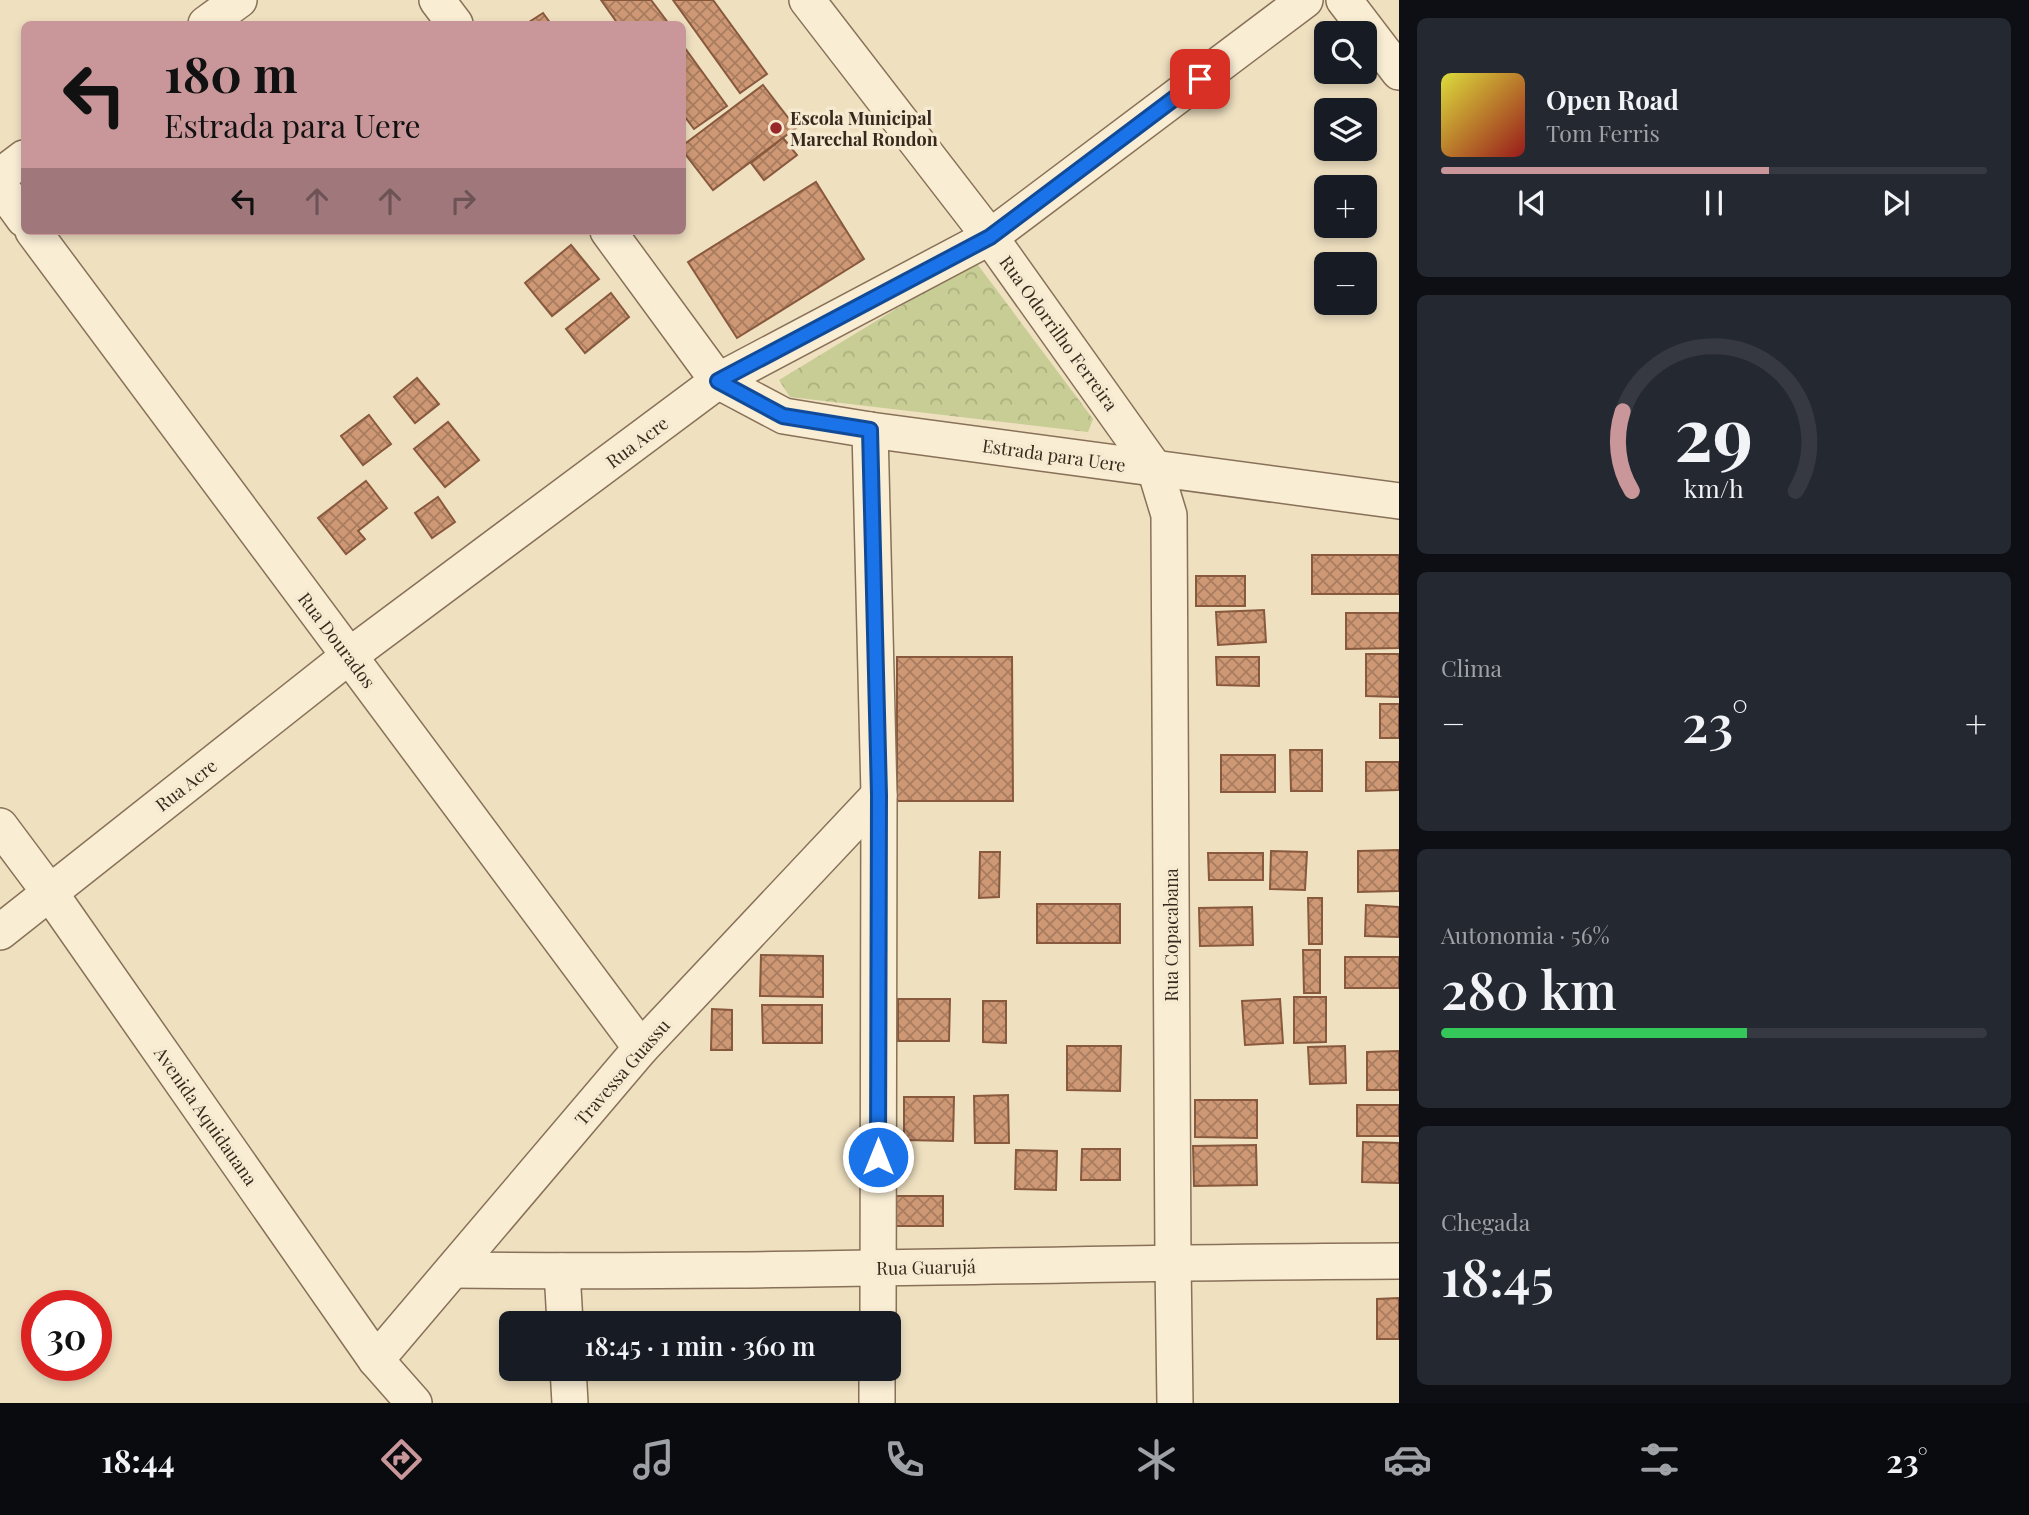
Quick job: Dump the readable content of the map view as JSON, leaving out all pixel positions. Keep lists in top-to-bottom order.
{
  "streets": {
    "street": [
      "Rua Odorrilho Ferreira",
      "Rua Acre",
      "Estrada para Uere",
      "Rua Dourados",
      "Rua Copacabana",
      "Travessa Guassu",
      "Avenida Aquidauana",
      "Rua Guarujá"
    ]
  },
  "crossings": [
    ["Rua Odorrilho Ferreira", "Rua Acre"],
    ["Rua Odorrilho Ferreira", "Estrada para Uere"],
    ["Rua Odorrilho Ferreira", "Rua Copacabana"],
    ["Rua Acre", "Estrada para Uere"],
    ["Rua Acre", "Rua Dourados"],
    ["Rua Acre", "Avenida Aquidauana"],
    ["Estrada para Uere", "Rua Copacabana"],
    ["Rua Dourados", "Travessa Guassu"],
    ["Rua Copacabana", "Rua Guarujá"],
    ["Travessa Guassu", "Avenida Aquidauana"],
    ["Travessa Guassu", "Rua Guarujá"]
  ],
  "places": ["Escola Municipal Marechal Rondon"],
  "page": {
    "map_buttons": ["+", "−"],
    "turn": ["180 m", "Estrada para Uere"],
    "song": ["Open Road", "Tom Ferris"],
    "tile": [
      "Clima",
      ["Autonomia · 56%", "280 km"],
      ["Chegada", "18:45"]
    ],
    "heat": ["−", "23°", "+"],
    "limit": "30",
    "trip": "18:45 · 1 min · 360 m",
    "tabs": ["18:44", "23°"],
    "gauge": ["29", "km/h"]
  }
}
